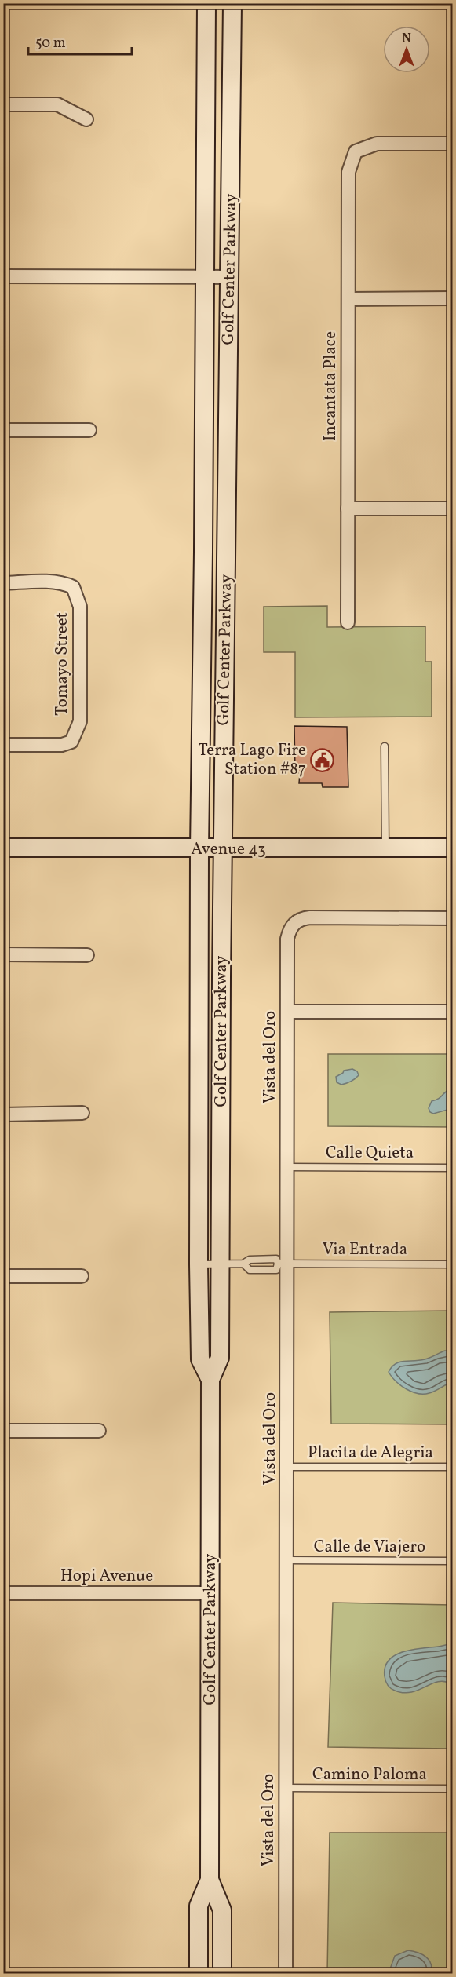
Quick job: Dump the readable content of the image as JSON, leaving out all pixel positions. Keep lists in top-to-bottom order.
{
  "streets": {
    "main road": ["Golf Center Parkway", "Avenue 43"],
    "street": [
      "Incantata Place",
      "Tomayo Street",
      "Vista del Oro",
      "Hopi Avenue"
    ],
    "lane": [
      "Calle Quieta",
      "Via Entrada",
      "Placita de Alegria",
      "Calle de Viajero",
      "Camino Paloma"
    ]
  },
  "crossings": [
    ["Golf Center Parkway", "Avenue 43"],
    ["Golf Center Parkway", "Via Entrada"],
    ["Golf Center Parkway", "Hopi Avenue"],
    ["Vista del Oro", "Calle Quieta"],
    ["Vista del Oro", "Via Entrada"],
    ["Vista del Oro", "Placita de Alegria"],
    ["Vista del Oro", "Calle de Viajero"],
    ["Vista del Oro", "Camino Paloma"]
  ],
  "places": {
    "public building": ["Terra Lago Fire Station #87"]
  },
  "scale_bar": "50 m",
  "north": "top"
}
